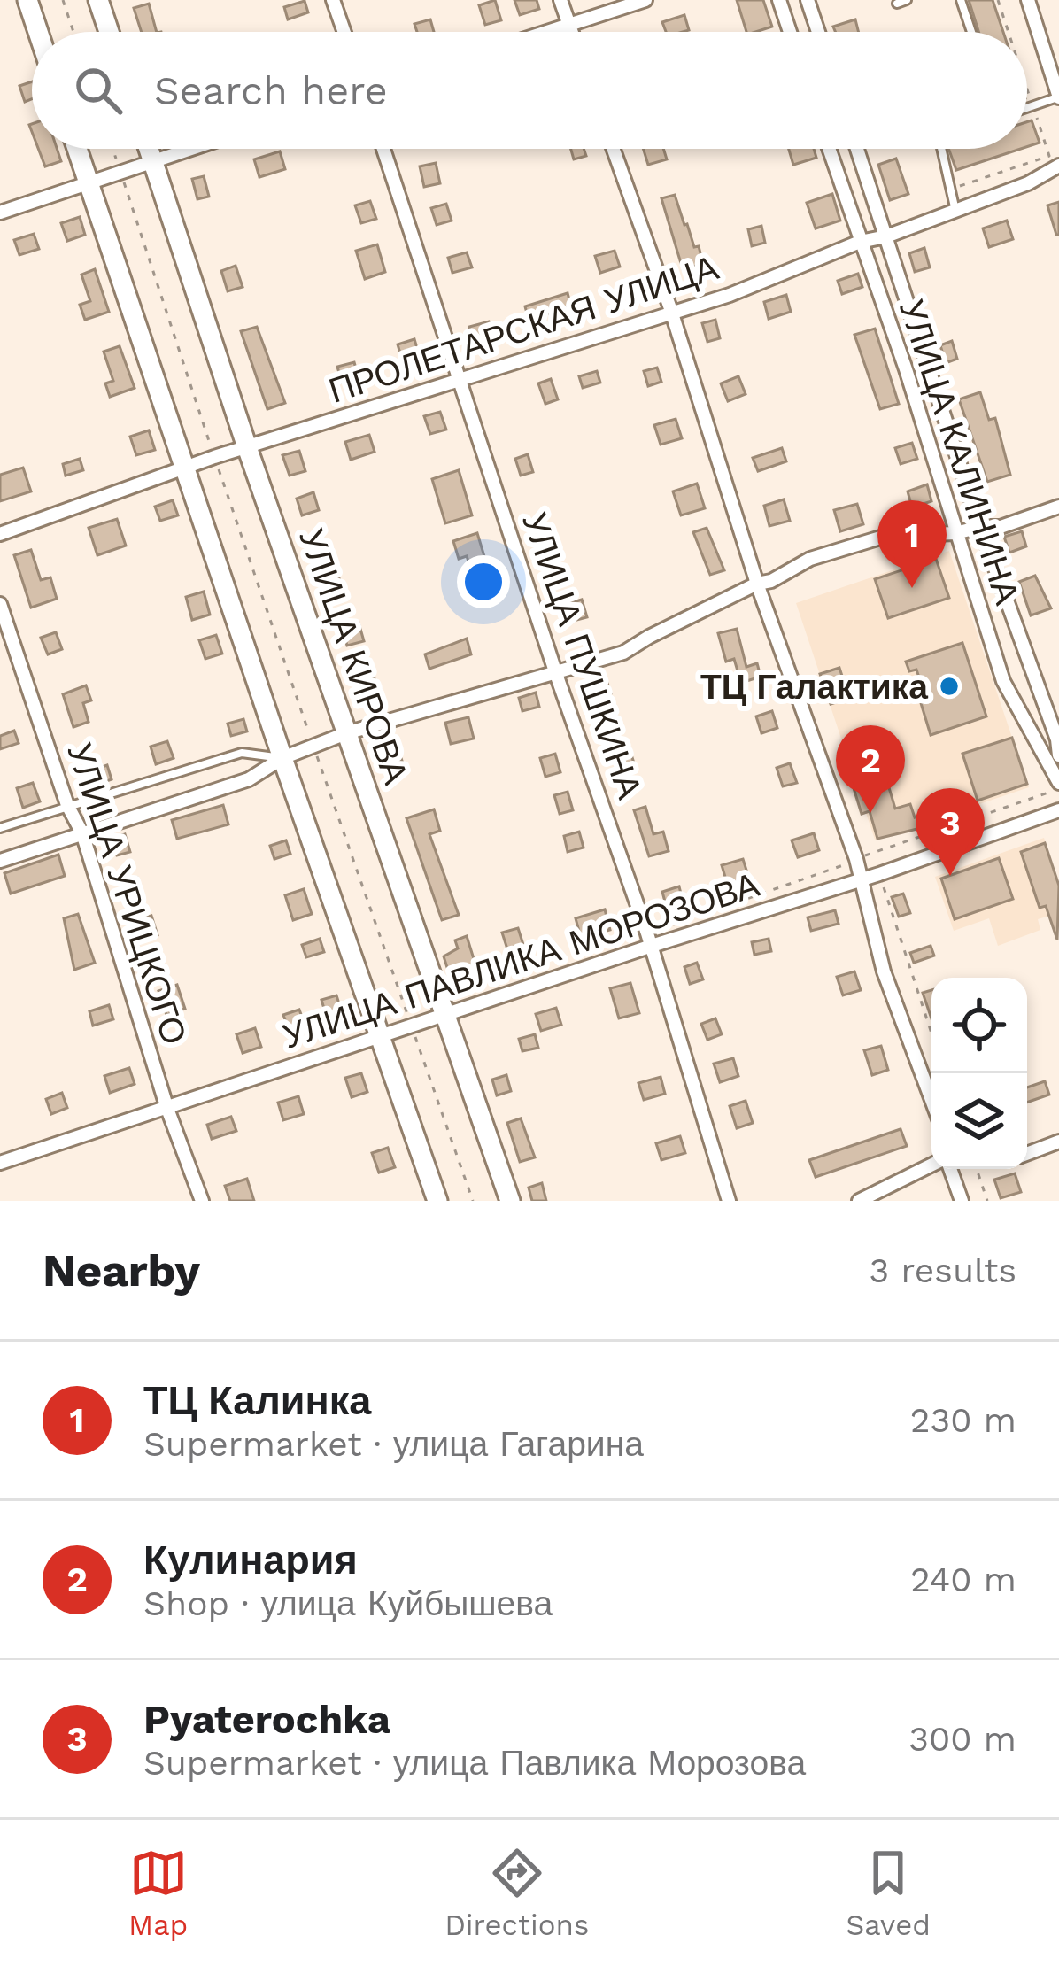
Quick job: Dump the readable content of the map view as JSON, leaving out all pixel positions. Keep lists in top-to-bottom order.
{
  "streets": {
    "main road": ["УЛИЦА КИРОВА"],
    "street": [
      "ПРОЛЕТАРСКАЯ УЛИЦА",
      "УЛИЦА КАЛИНИНА",
      "УЛИЦА ПУШКИНА",
      "УЛИЦА УРИЦКОГО",
      "УЛИЦА ПАВЛИКА МОРОЗОВА"
    ]
  },
  "crossings": [
    ["ПРОЛЕТАРСКАЯ УЛИЦА", "УЛИЦА КАЛИНИНА"],
    ["ПРОЛЕТАРСКАЯ УЛИЦА", "УЛИЦА ПУШКИНА"],
    ["ПРОЛЕТАРСКАЯ УЛИЦА", "УЛИЦА КИРОВА"],
    ["УЛИЦА ПУШКИНА", "УЛИЦА ПАВЛИКА МОРОЗОВА"],
    ["УЛИЦА КИРОВА", "УЛИЦА ПАВЛИКА МОРОЗОВА"],
    ["УЛИЦА УРИЦКОГО", "УЛИЦА ПАВЛИКА МОРОЗОВА"]
  ],
  "places": ["ТЦ Галактика"],
  "page": {
    "search": "Search here",
    "pins": ["1", "2", "3"],
    "heading": ["Nearby", "3 results"],
    "list": [
      {
        "mark": "1",
        "name": "ТЦ Калинка",
        "note": "Supermarket · улица Гагарина",
        "value": "230 m"
      },
      {
        "mark": "2",
        "name": "Кулинария",
        "note": "Shop · улица Куйбышева",
        "value": "240 m"
      },
      {
        "mark": "3",
        "name": "Pyaterochka",
        "note": "Supermarket · улица Павлика Морозова",
        "value": "300 m"
      }
    ],
    "nav": ["Map", "Directions", "Saved"]
  }
}
